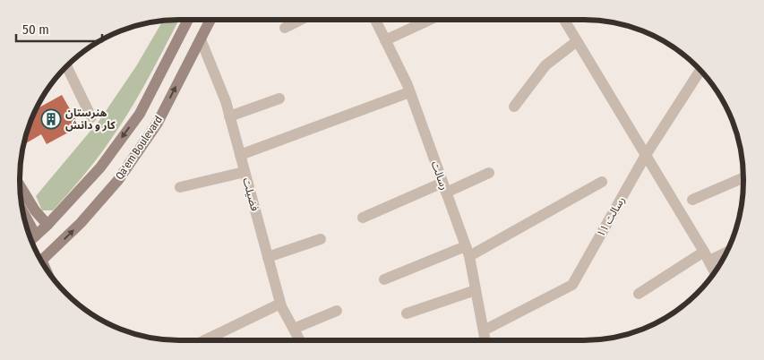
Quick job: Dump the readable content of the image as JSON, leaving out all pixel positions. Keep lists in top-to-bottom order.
{
  "streets": {
    "main road": ["Qa'em Boulevard"],
    "street": ["رسالت", "فضیلت", "رسالت ۱۱"]
  },
  "crossings": [
    ["Qa'em Boulevard", "فضیلت"],
    ["رسالت", "رسالت ۱۱"]
  ],
  "places": {
    "building": ["هنرستان کار و دانش"]
  },
  "scale_bar": "50 m"
}
